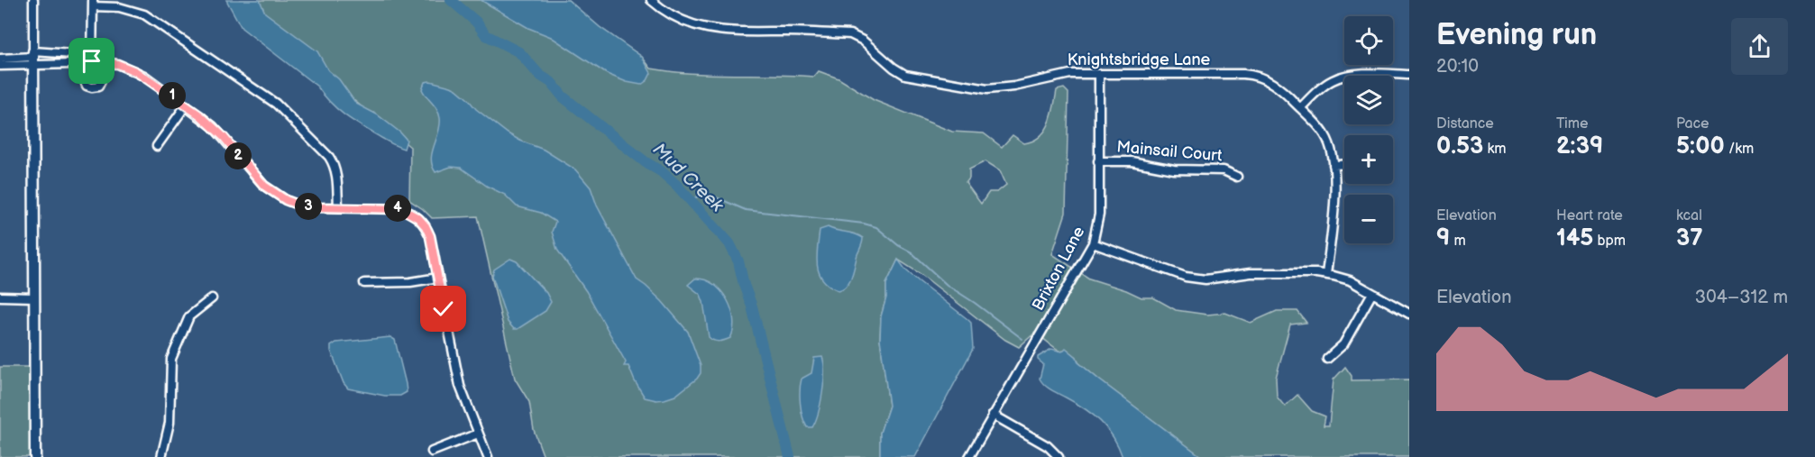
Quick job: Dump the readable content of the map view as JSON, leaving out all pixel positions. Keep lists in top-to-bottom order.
{
  "streets": {
    "street": ["Knightsbridge Lane", "Mainsail Court", "Brixton Lane"]
  },
  "crossings": [
    ["Knightsbridge Lane", "Brixton Lane"],
    ["Mainsail Court", "Brixton Lane"]
  ],
  "water": ["Mud Creek"],
  "page": {
    "heading": ["Evening run", "20:10"],
    "map_buttons": ["+", "−"],
    "pins": [
      "1",
      "2",
      "3",
      "4"
    ],
    "stats": [
      ["Distance", "0.53 km"],
      ["Time", "2:39"],
      ["Pace", "5:00 /km"],
      ["Elevation", "9 m"],
      ["Heart rate", "145 bpm"],
      ["kcal", "37"]
    ],
    "chart": ["Elevation", "304–312 m"]
  }
}
